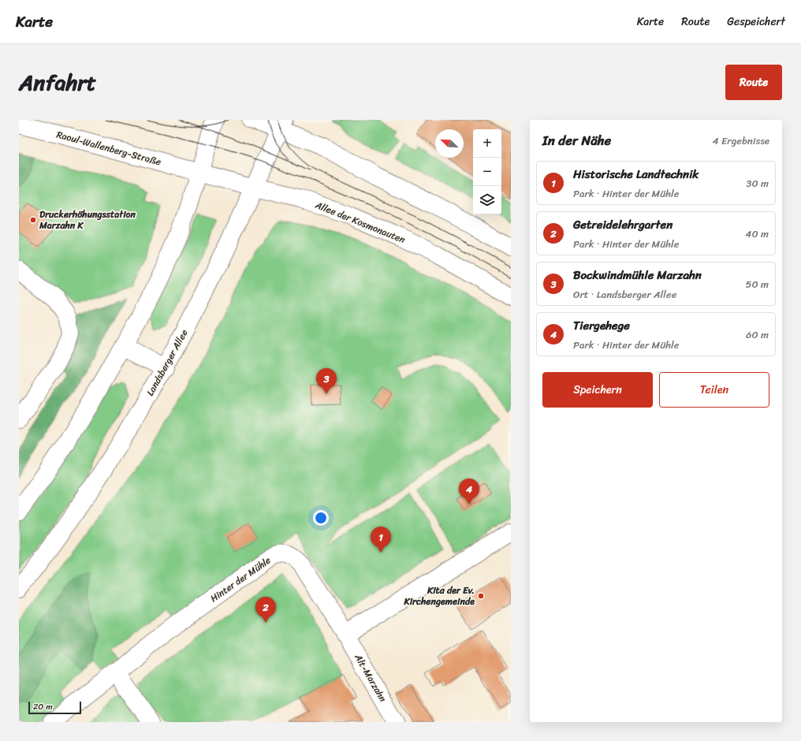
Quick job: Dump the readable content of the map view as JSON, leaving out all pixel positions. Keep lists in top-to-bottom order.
{
  "streets": {
    "main road": [
      "Raoul-Wallenberg-Straße",
      "Allee der Kosmonauten",
      "Landsberger Allee",
      "Hinter der Mühle",
      "Alt-Marzahn"
    ]
  },
  "crossings": [
    ["Raoul-Wallenberg-Straße", "Allee der Kosmonauten"],
    ["Allee der Kosmonauten", "Landsberger Allee"],
    ["Hinter der Mühle", "Alt-Marzahn"]
  ],
  "places": ["Druckerhöhungsstation Marzahn K", "Kita der Ev. Kirchengemeinde"],
  "scale_bar": "20 m",
  "north": "top left",
  "page": {
    "header": "Karte",
    "nav": ["Karte", "Route", "Gespeichert"],
    "title": "Anfahrt",
    "buttons": [
      "Route",
      ["Speichern", "Teilen"]
    ],
    "heading": ["In der Nähe", "4 Ergebnisse"],
    "map_buttons": ["+", "−"],
    "list": [
      {
        "mark": "1",
        "name": "Historische Landtechnik",
        "note": "Park · Hinter der Mühle",
        "value": "30 m"
      },
      {
        "mark": "2",
        "name": "Getreidelehrgarten",
        "note": "Park · Hinter der Mühle",
        "value": "40 m"
      },
      {
        "mark": "3",
        "name": "Bockwindmühle Marzahn",
        "note": "Ort · Landsberger Allee",
        "value": "50 m"
      },
      {
        "mark": "4",
        "name": "Tiergehege",
        "note": "Park · Hinter der Mühle",
        "value": "60 m"
      }
    ],
    "pins": [
      "3",
      "4",
      "1",
      "2"
    ],
    "scale": "20 m"
  }
}
